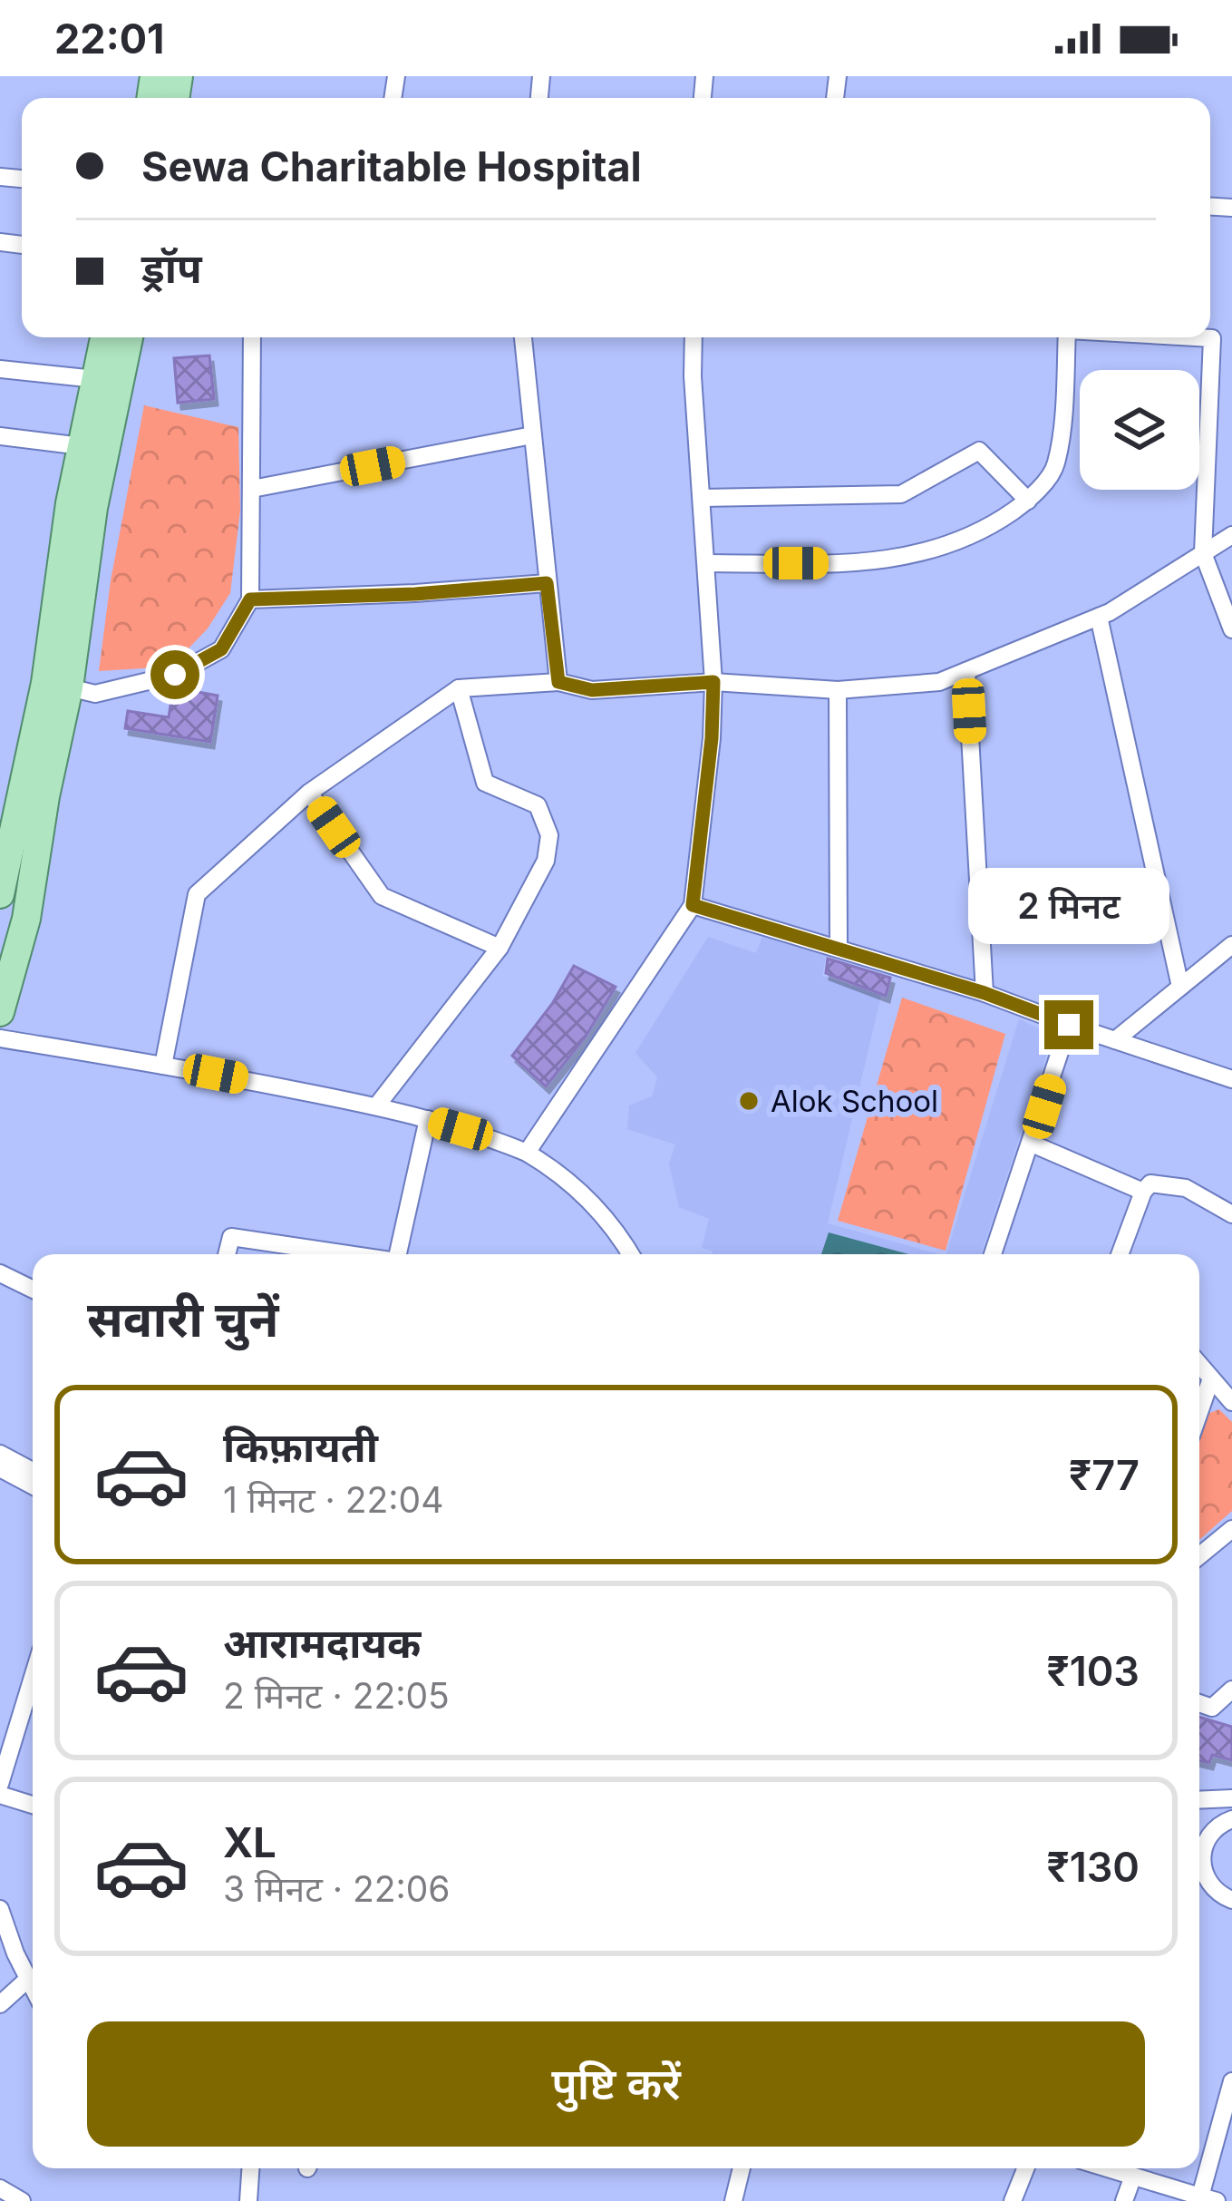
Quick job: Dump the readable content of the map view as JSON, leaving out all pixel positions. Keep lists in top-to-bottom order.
{
  "places": ["Alok School"],
  "page": {
    "status": "22:01",
    "banner": ["Sewa Charitable Hospital", "ड्रॉप"],
    "bubble": "2 मिनट",
    "heading": "सवारी चुनें",
    "list": [
      {
        "name": "किफ़ायती",
        "note": "1 मिनट · 22:04",
        "value": "₹77"
      },
      {
        "name": "आरामदायक",
        "note": "2 मिनट · 22:05",
        "value": "₹103"
      },
      {
        "name": "XL",
        "note": "3 मिनट · 22:06",
        "value": "₹130"
      }
    ],
    "buttons": "पुष्टि करें"
  }
}
